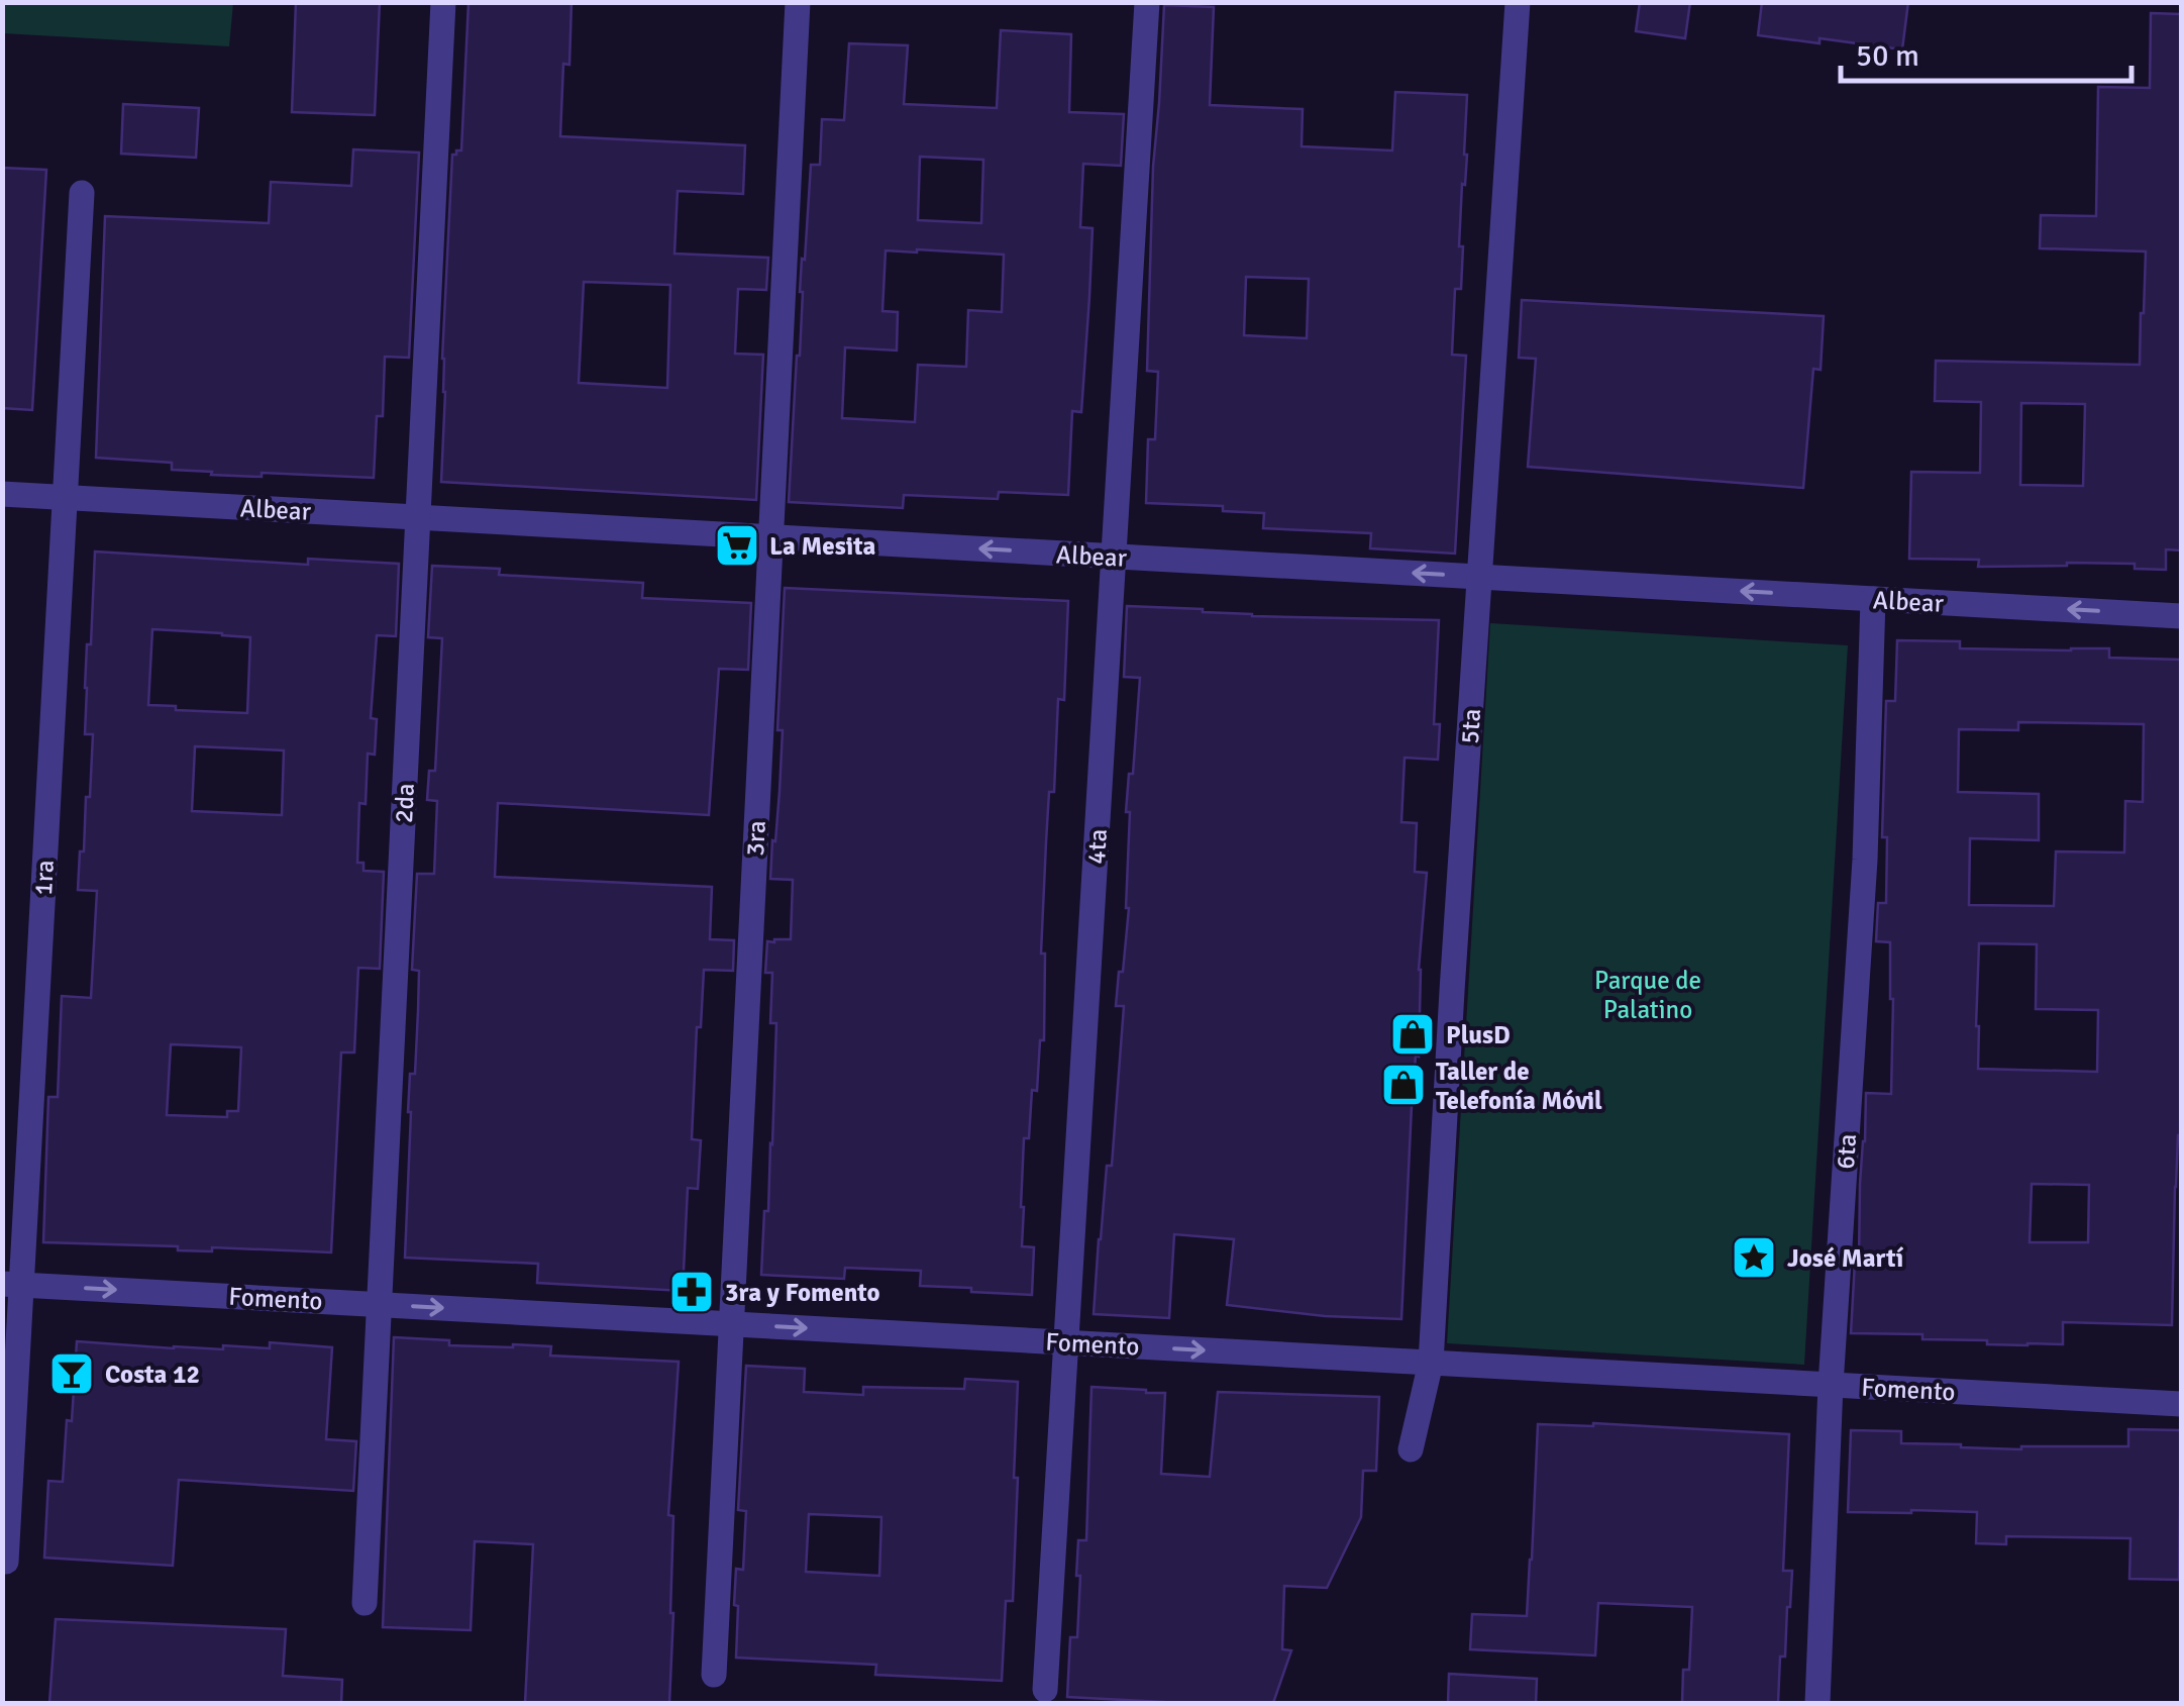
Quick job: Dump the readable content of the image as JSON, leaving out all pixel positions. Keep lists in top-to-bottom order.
{
  "streets": {
    "street": [
      "Albear",
      "5ta",
      "2da",
      "3ra",
      "4ta",
      "1ra",
      "6ta",
      "Fomento"
    ]
  },
  "crossings": [
    ["Albear", "5ta"],
    ["Albear", "2da"],
    ["Albear", "3ra"],
    ["Albear", "4ta"],
    ["Albear", "1ra"],
    ["Albear", "6ta"],
    ["5ta", "Fomento"],
    ["2da", "Fomento"],
    ["3ra", "Fomento"],
    ["4ta", "Fomento"],
    ["1ra", "Fomento"],
    ["6ta", "Fomento"]
  ],
  "one_way": ["Albear", "Fomento"],
  "parks": ["Parque de Palatino"],
  "places": {
    "supermarket": ["La Mesita"],
    "shop": ["PlusD", "Taller de Telefonía Móvil"],
    "place": ["José Martí"],
    "pharmacy": ["3ra y Fomento"],
    "bar": ["Costa 12"]
  },
  "scale_bar": "50 m"
}
